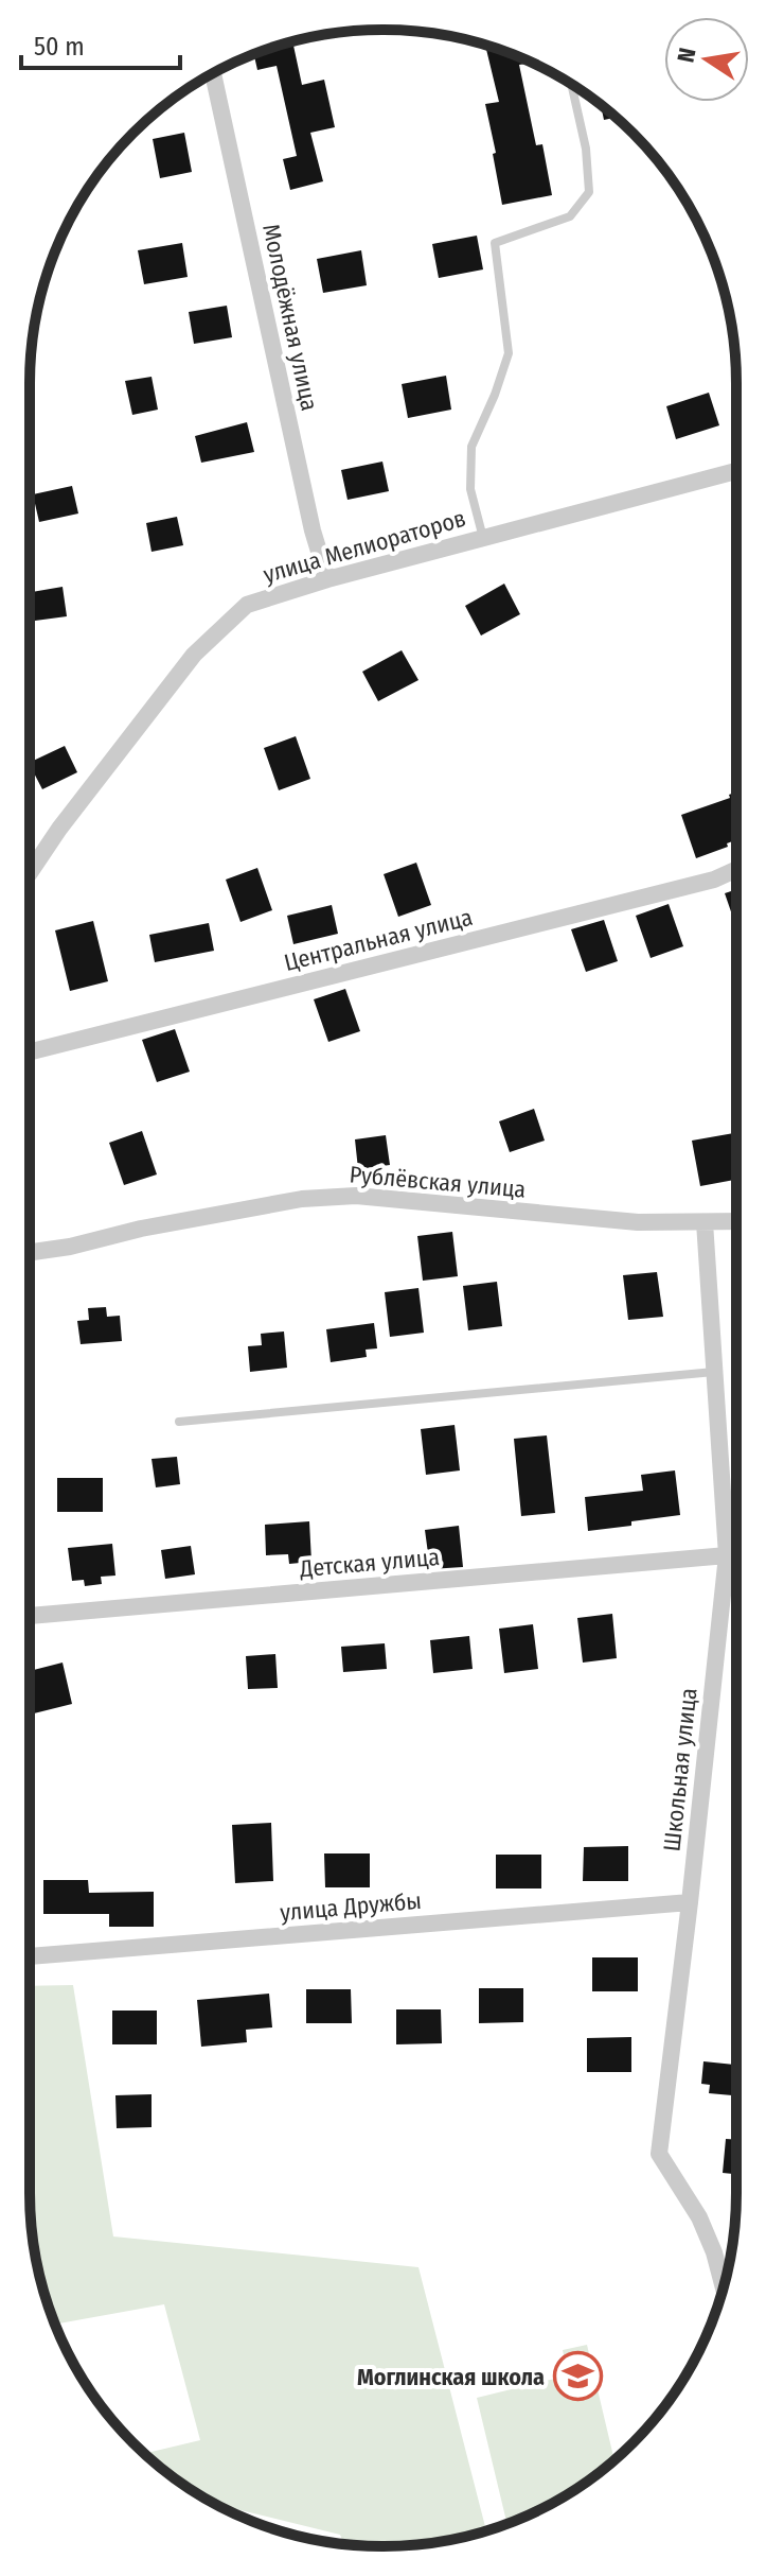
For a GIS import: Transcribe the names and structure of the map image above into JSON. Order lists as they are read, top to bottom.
{
  "streets": {
    "street": [
      "Молодёжная улица",
      "улица Мелиораторов",
      "Центральная улица",
      "Рублёвская улица",
      "Детская улица",
      "Школьная улица",
      "улица Дружбы"
    ]
  },
  "crossings": [
    ["Молодёжная улица", "улица Мелиораторов"],
    ["Рублёвская улица", "Школьная улица"],
    ["Детская улица", "Школьная улица"],
    ["Школьная улица", "улица Дружбы"]
  ],
  "places": {
    "school or university": ["Моглинская школа"]
  },
  "scale_bar": "50 m",
  "north": "left"
}
